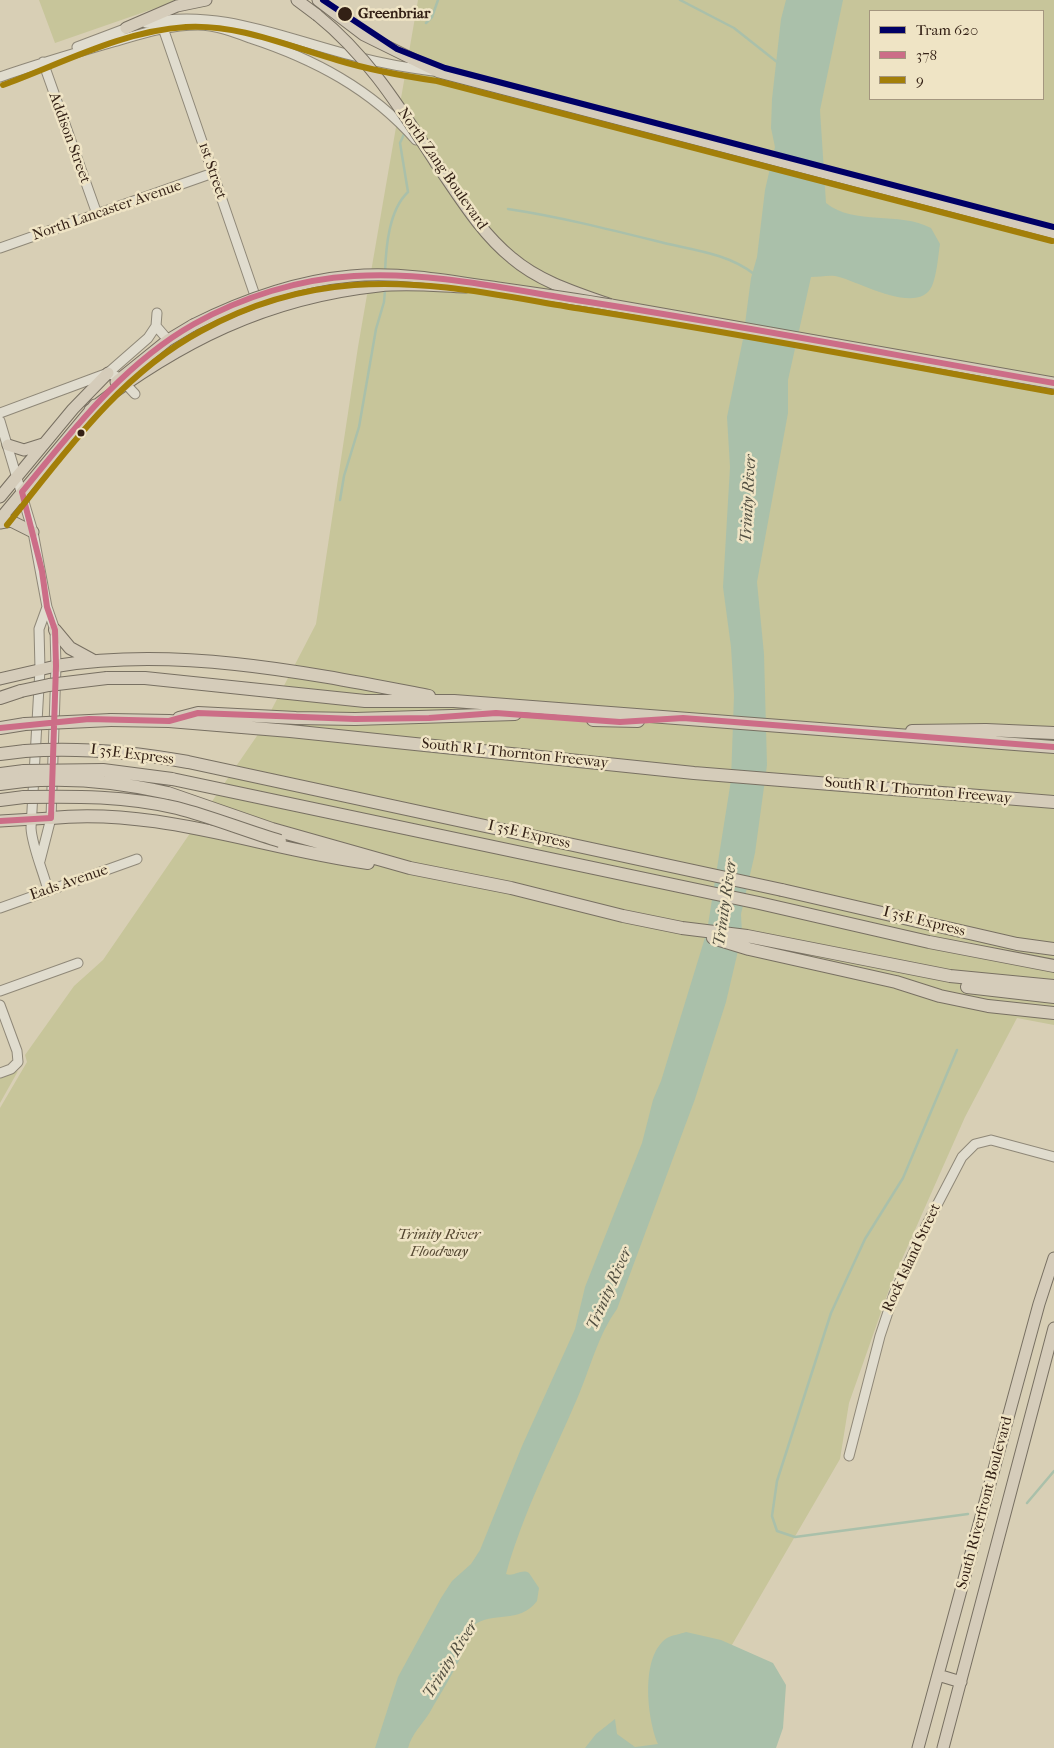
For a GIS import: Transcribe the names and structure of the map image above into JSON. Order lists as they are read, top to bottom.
{
  "streets": {
    "highway": ["South R L Thornton Freeway", "I 35E Express"],
    "main road": ["North Zang Boulevard", "South Riverfront Boulevard"],
    "street": [
      "Addison Street",
      "1st Street",
      "North Lancaster Avenue",
      "Eads Avenue",
      "Rock Island Street"
    ]
  },
  "crossings": [
    ["Addison Street", "North Lancaster Avenue"],
    ["1st Street", "North Lancaster Avenue"]
  ],
  "water": ["Trinity River"],
  "parks": ["Trinity River Floodway"],
  "places": ["Greenbriar"],
  "lines": ["tram line 620", "transit line 9", "transit line 378"],
  "legend": ["Tram 620", "378", "9"]
}
